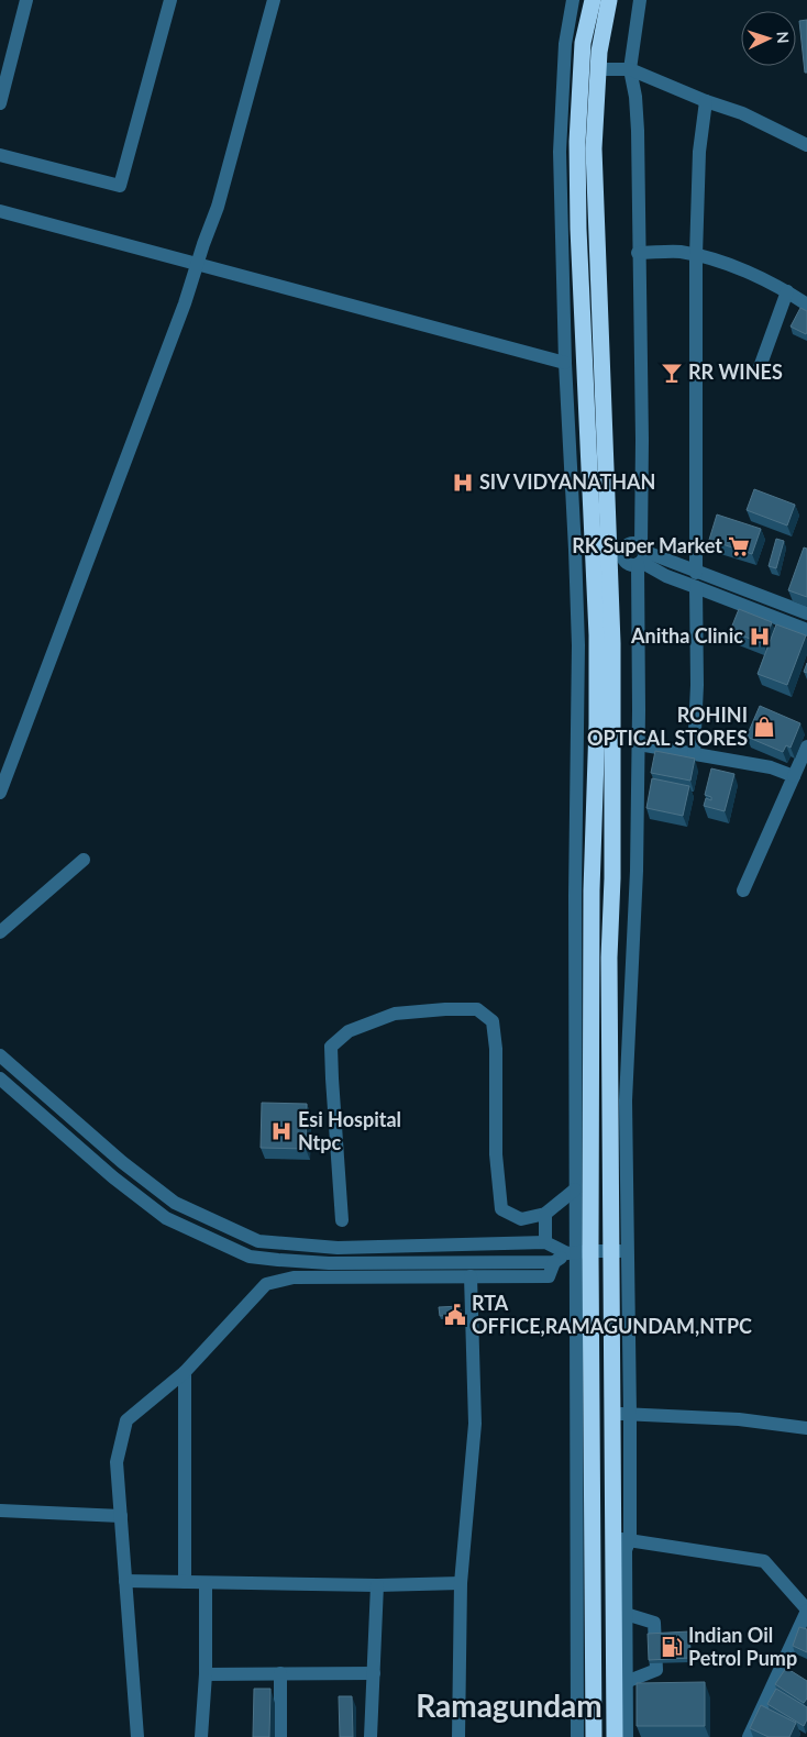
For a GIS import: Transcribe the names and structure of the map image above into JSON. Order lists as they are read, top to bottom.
{
  "districts": ["Ramagundam"],
  "places": {
    "bar": ["RR WINES"],
    "hospital": ["SIV VIDYANATHAN", "Anitha Clinic", "Esi Hospital Ntpc"],
    "supermarket": ["RK Super Market"],
    "shop": ["ROHINI OPTICAL STORES"],
    "public building": ["RTA OFFICE,RAMAGUNDAM,NTPC"],
    "fuel station": ["Indian Oil Petrol Pump"]
  },
  "north": "right"
}
